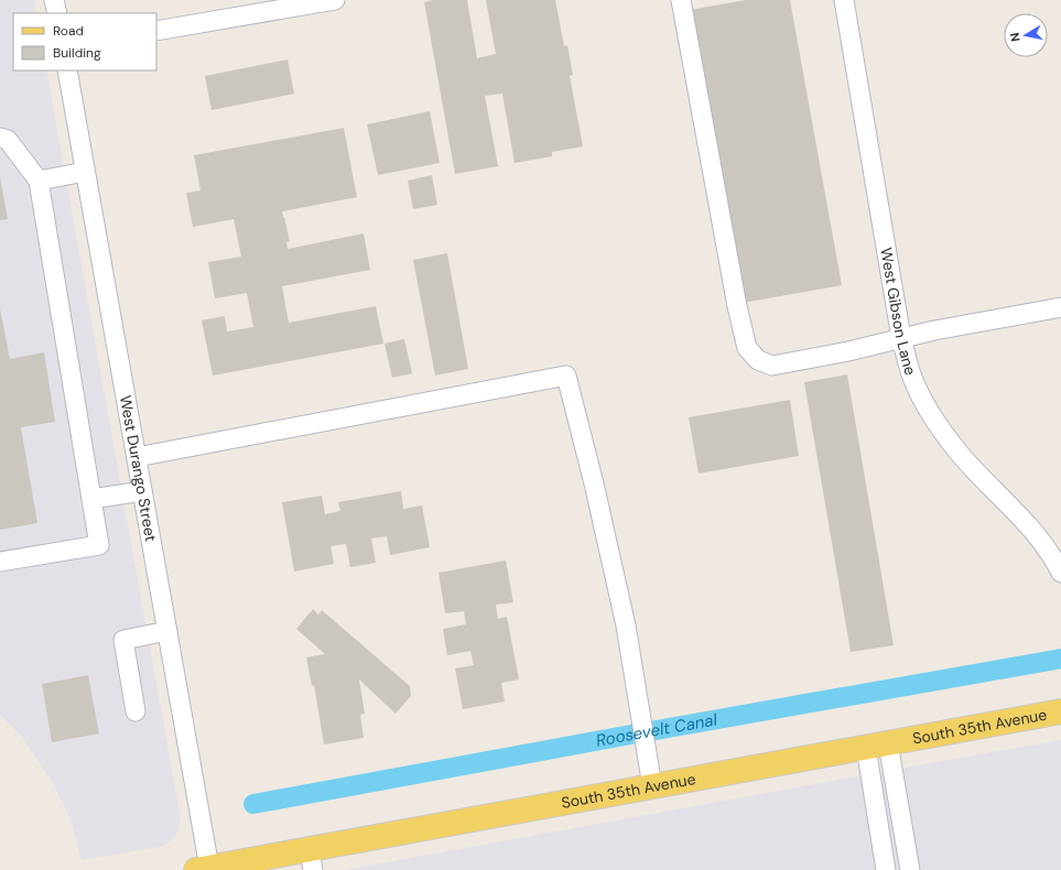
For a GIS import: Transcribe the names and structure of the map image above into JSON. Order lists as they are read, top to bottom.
{
  "streets": {
    "main road": ["South 35th Avenue"],
    "street": ["West Gibson Lane", "West Durango Street"]
  },
  "crossings": [
    ["West Durango Street", "South 35th Avenue"]
  ],
  "water": ["Roosevelt Canal"],
  "legend": ["Road", "Building"],
  "north": "left"
}
